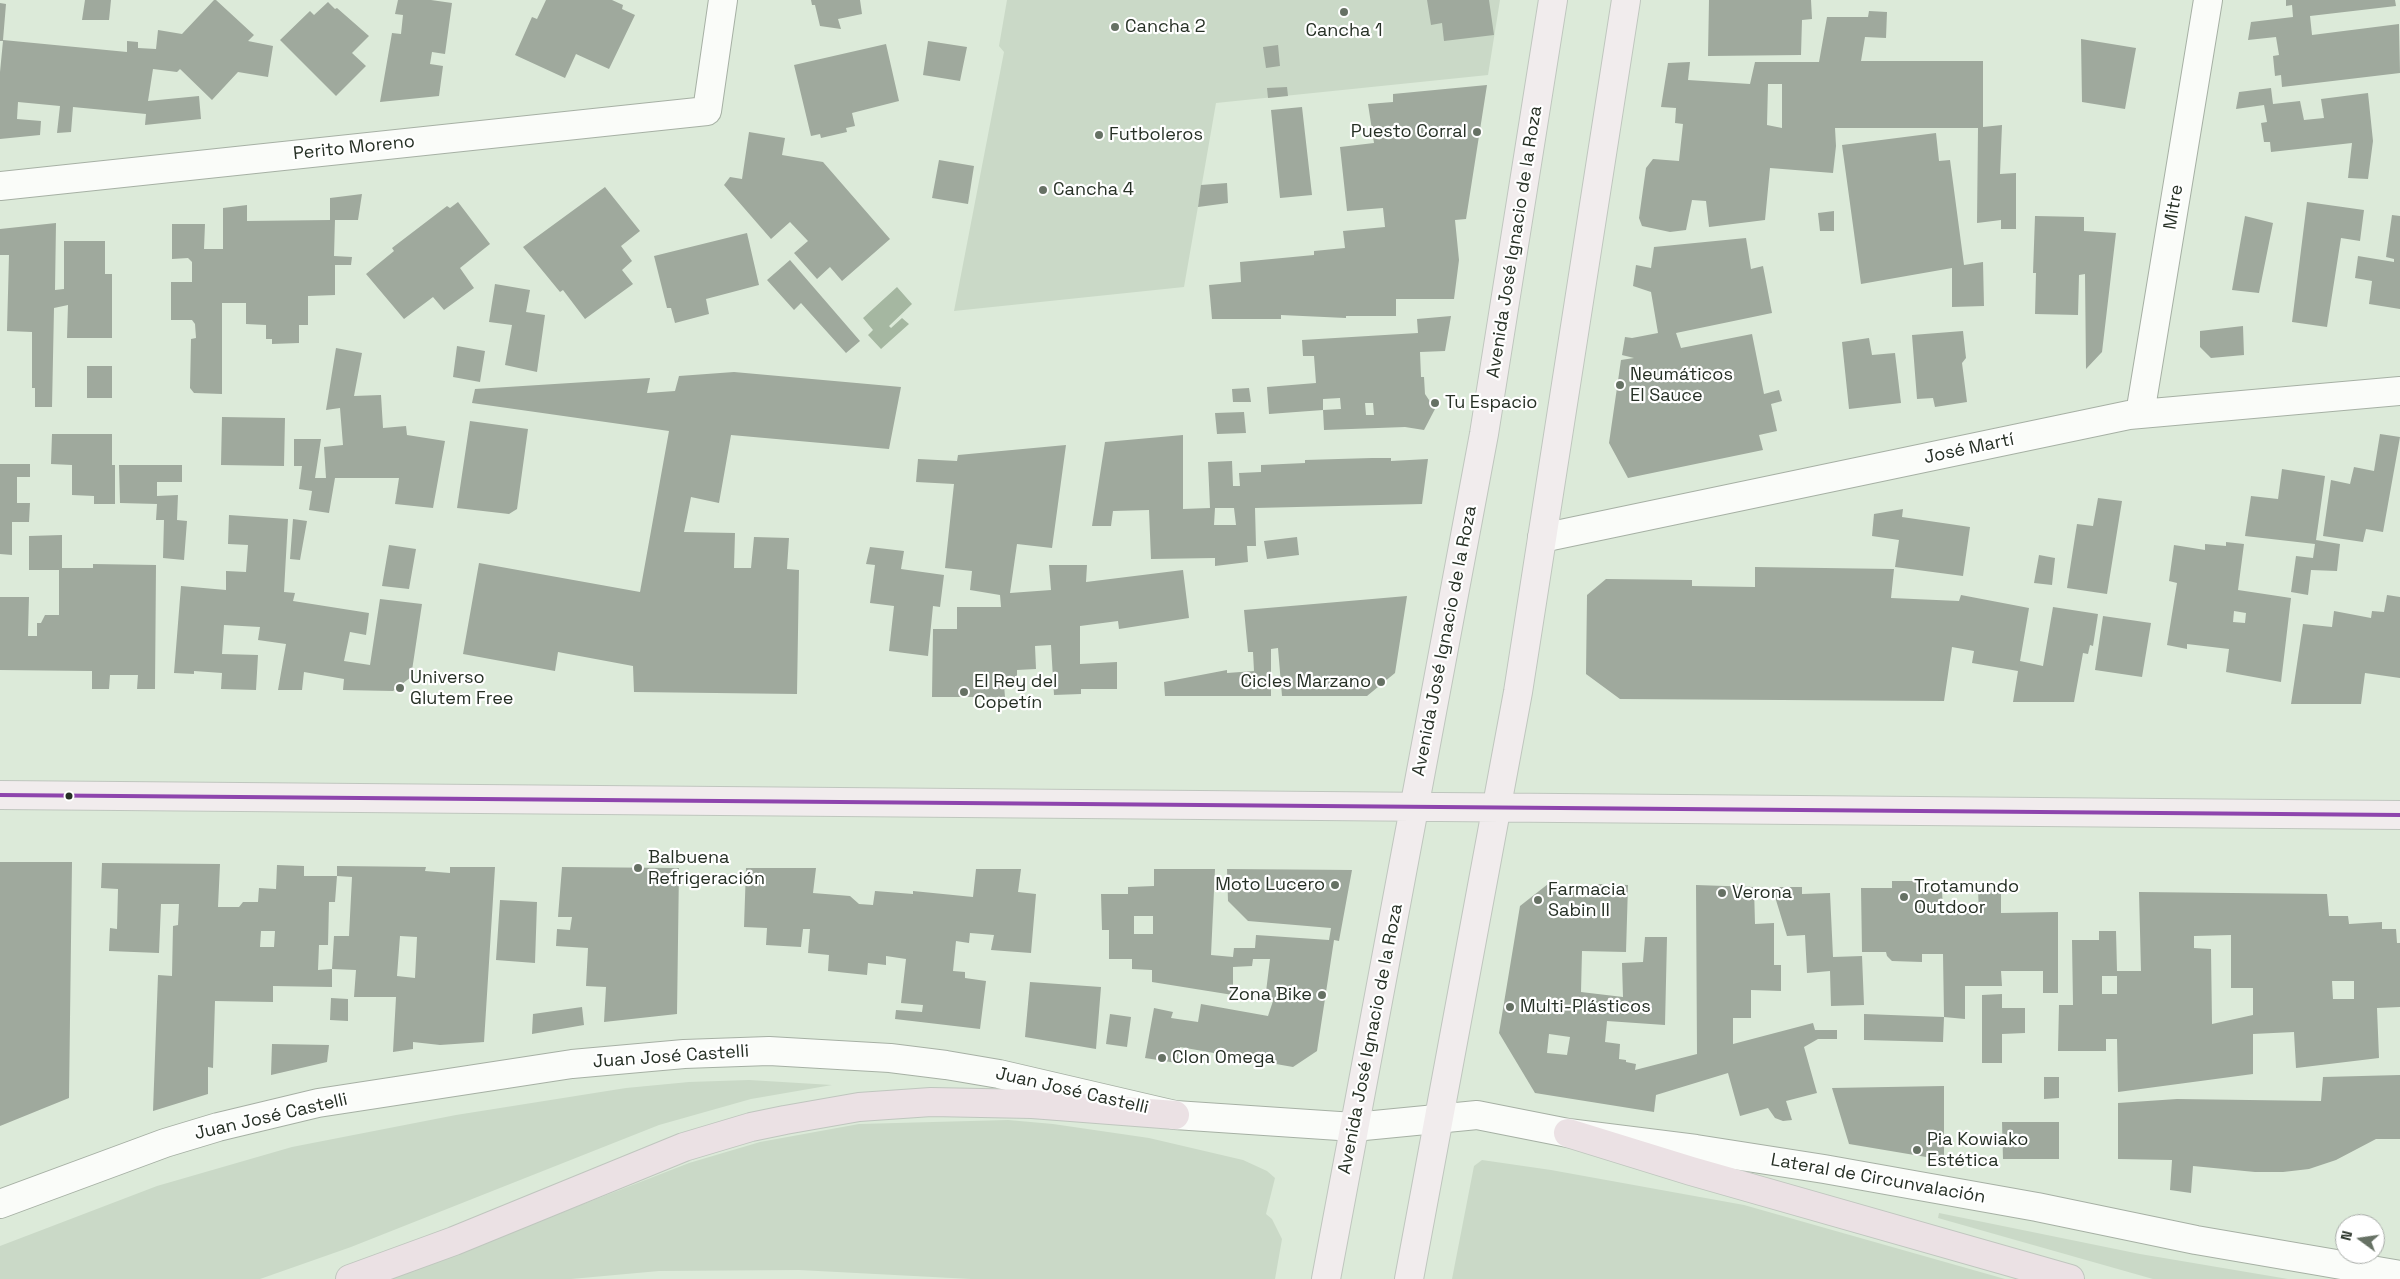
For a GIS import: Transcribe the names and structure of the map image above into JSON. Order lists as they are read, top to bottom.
{
  "streets": {
    "main road": ["Avenida José Ignacio de la Roza"],
    "street": [
      "Perito Moreno",
      "Mitre",
      "José Martí",
      "Juan José Castelli",
      "Lateral de Circunvalación"
    ]
  },
  "crossings": [
    ["Mitre", "José Martí"],
    ["Avenida José Ignacio de la Roza", "Juan José Castelli"],
    ["Avenida José Ignacio de la Roza", "Lateral de Circunvalación"],
    ["Juan José Castelli", "Lateral de Circunvalación"]
  ],
  "places": [
    "Cancha 1",
    "Cancha 2",
    "Puesto Corral",
    "Futboleros",
    "Cancha 4",
    "Neumáticos El Sauce",
    "Tu Espacio",
    "Cicles Marzano",
    "Universo Glutem Free",
    "El Rey del Copetín",
    "Balbuena Refrigeración",
    "Moto Lucero",
    "Verona",
    "Trotamundo Outdoor",
    "Farmacia Sabin II",
    "Zona Bike",
    "Multi-Plásticos",
    "Clon Omega",
    "Pia Kowiako Estética"
  ],
  "north": "left"
}
